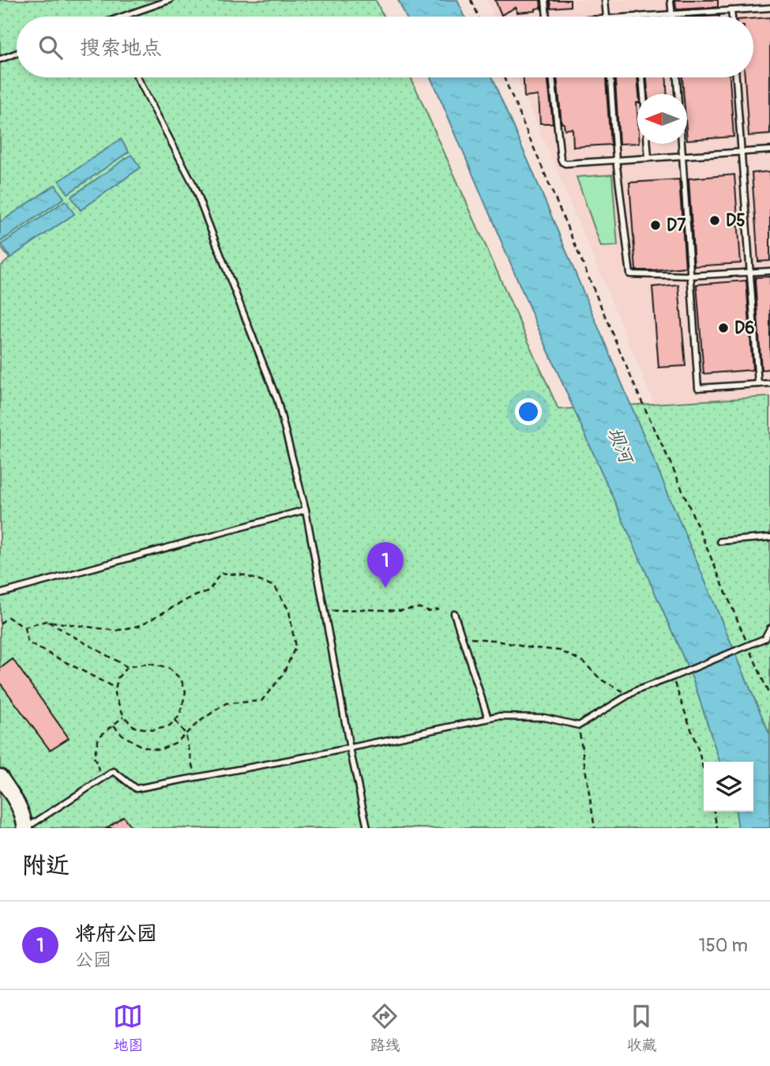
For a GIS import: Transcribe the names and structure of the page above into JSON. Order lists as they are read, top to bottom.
{
  "water": ["坝河"],
  "places": ["D5", "D7", "D6"],
  "north": "left",
  "page": {
    "search": "搜索地点",
    "pins": "1",
    "heading": "附近",
    "list": [
      {
        "mark": "1",
        "name": "将府公园",
        "note": "公园",
        "value": "150 m"
      }
    ],
    "nav": ["地图", "路线", "收藏"]
  }
}
